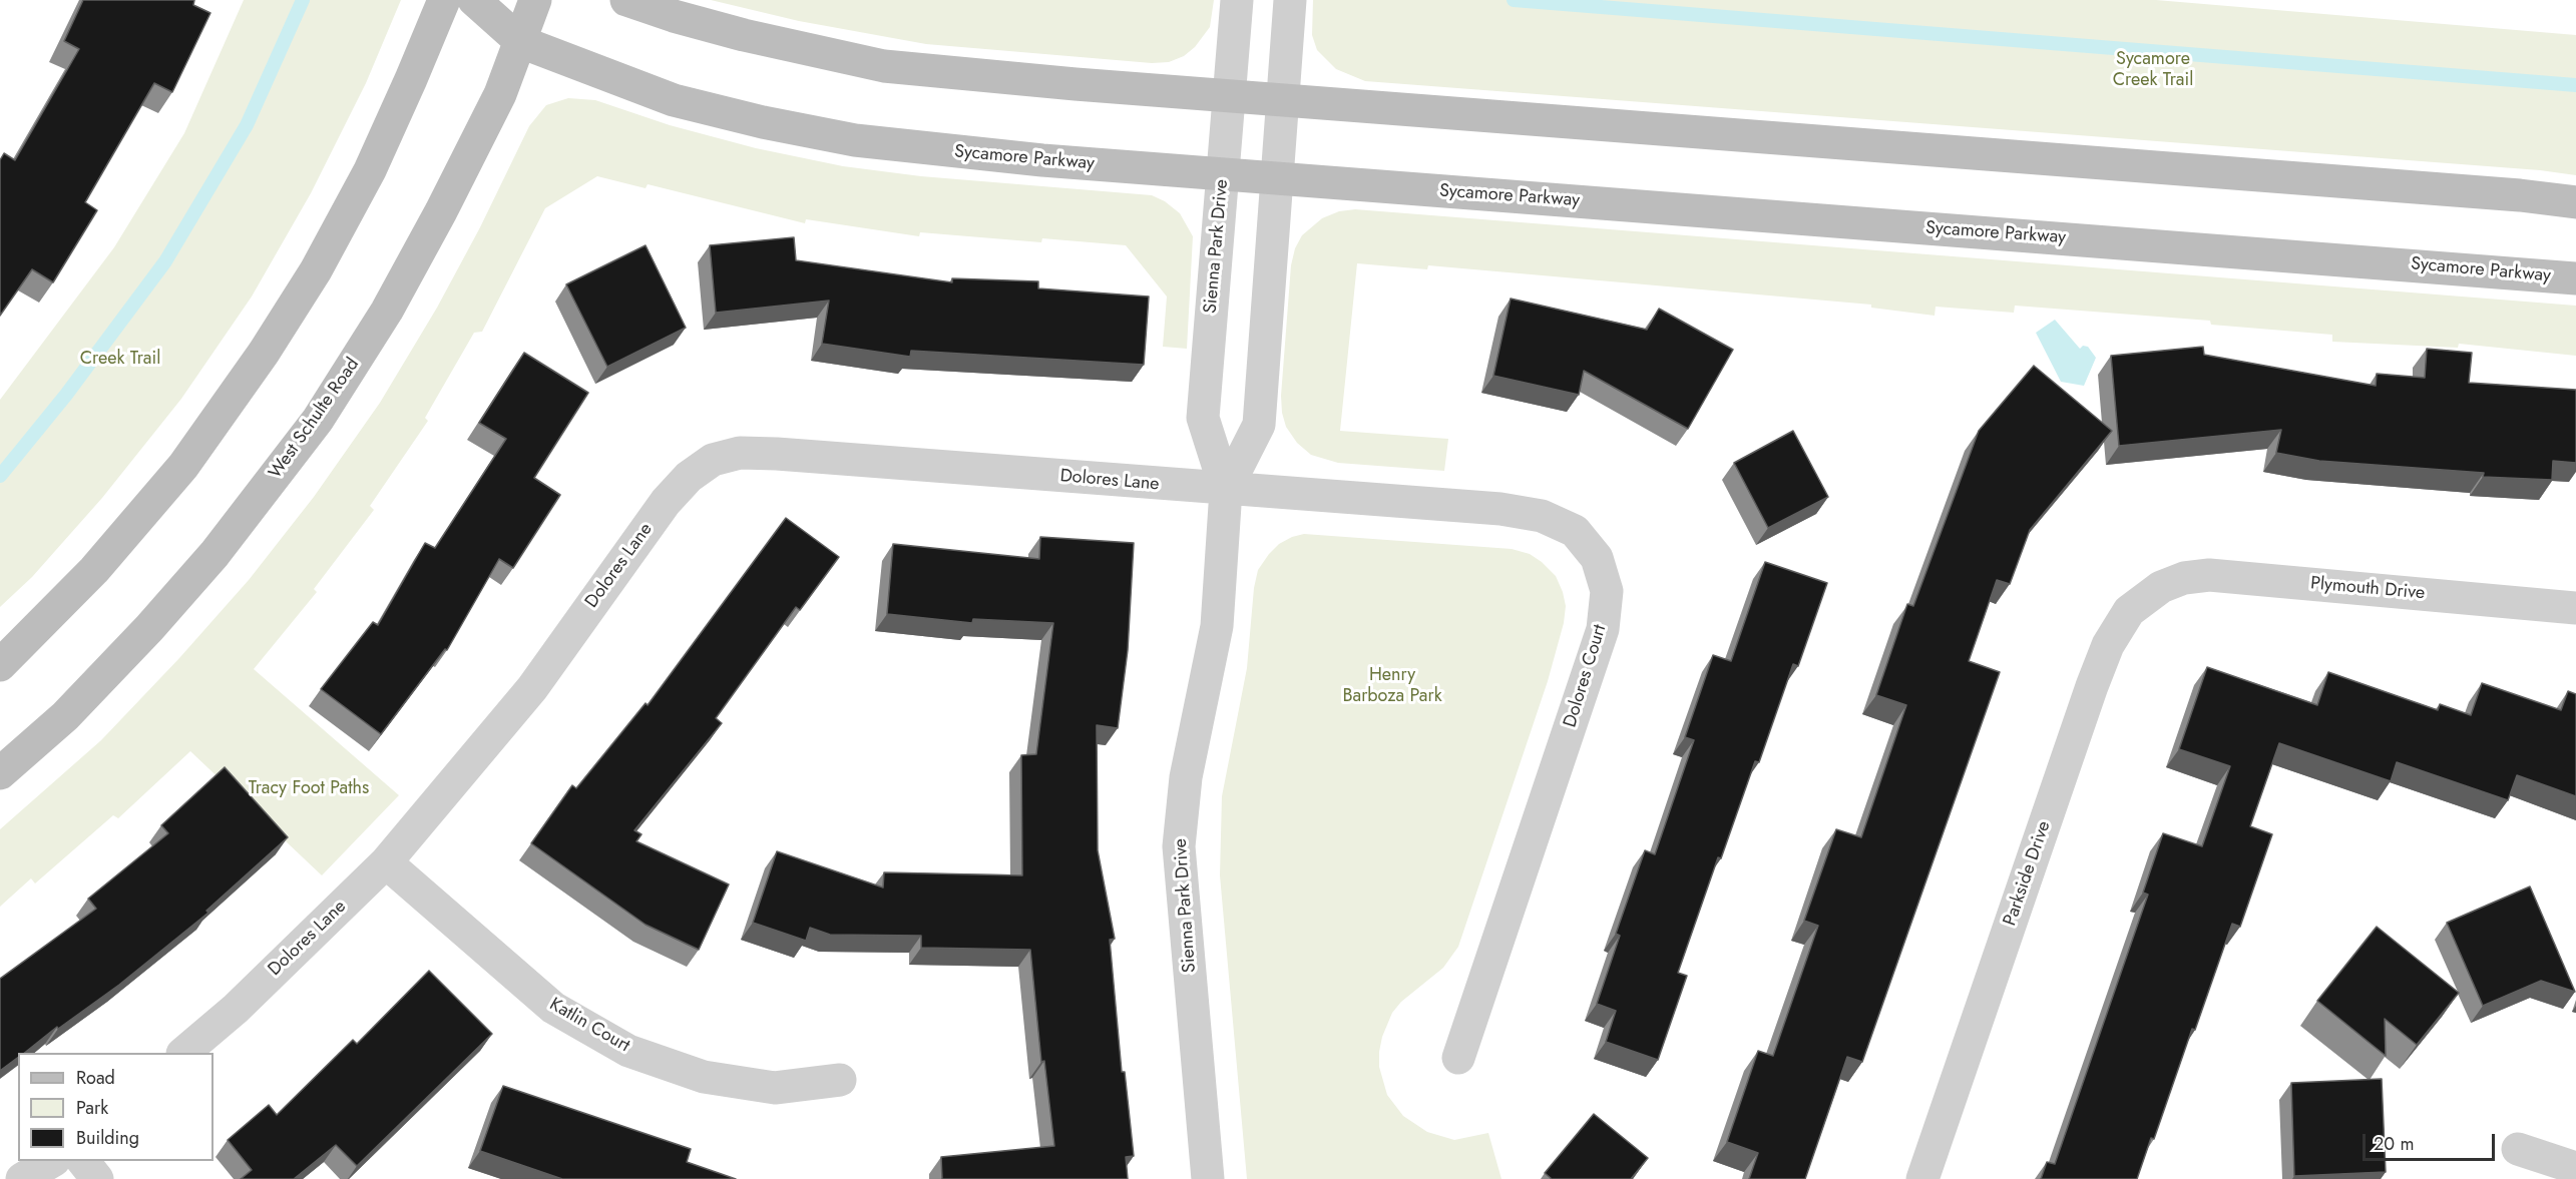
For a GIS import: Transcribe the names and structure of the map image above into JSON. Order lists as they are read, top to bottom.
{
  "streets": {
    "main road": ["Sycamore Parkway", "West Schulte Road"],
    "street": [
      "Sienna Park Drive",
      "Dolores Lane",
      "Plymouth Drive",
      "Dolores Court",
      "Parkside Drive",
      "Katlin Court"
    ]
  },
  "crossings": [
    ["Sycamore Parkway", "Sienna Park Drive"],
    ["Sycamore Parkway", "West Schulte Road"],
    ["Sienna Park Drive", "Dolores Lane"],
    ["Sienna Park Drive", "Dolores Court"],
    ["Dolores Lane", "Dolores Court"],
    ["Dolores Lane", "Katlin Court"],
    ["Plymouth Drive", "Parkside Drive"]
  ],
  "parks": [
    "Sycamore Creek Trail",
    "Creek Trail",
    "Henry Barboza Park",
    "Tracy Foot Paths"
  ],
  "legend": ["Road", "Park", "Building"],
  "scale_bar": "20 m"
}
